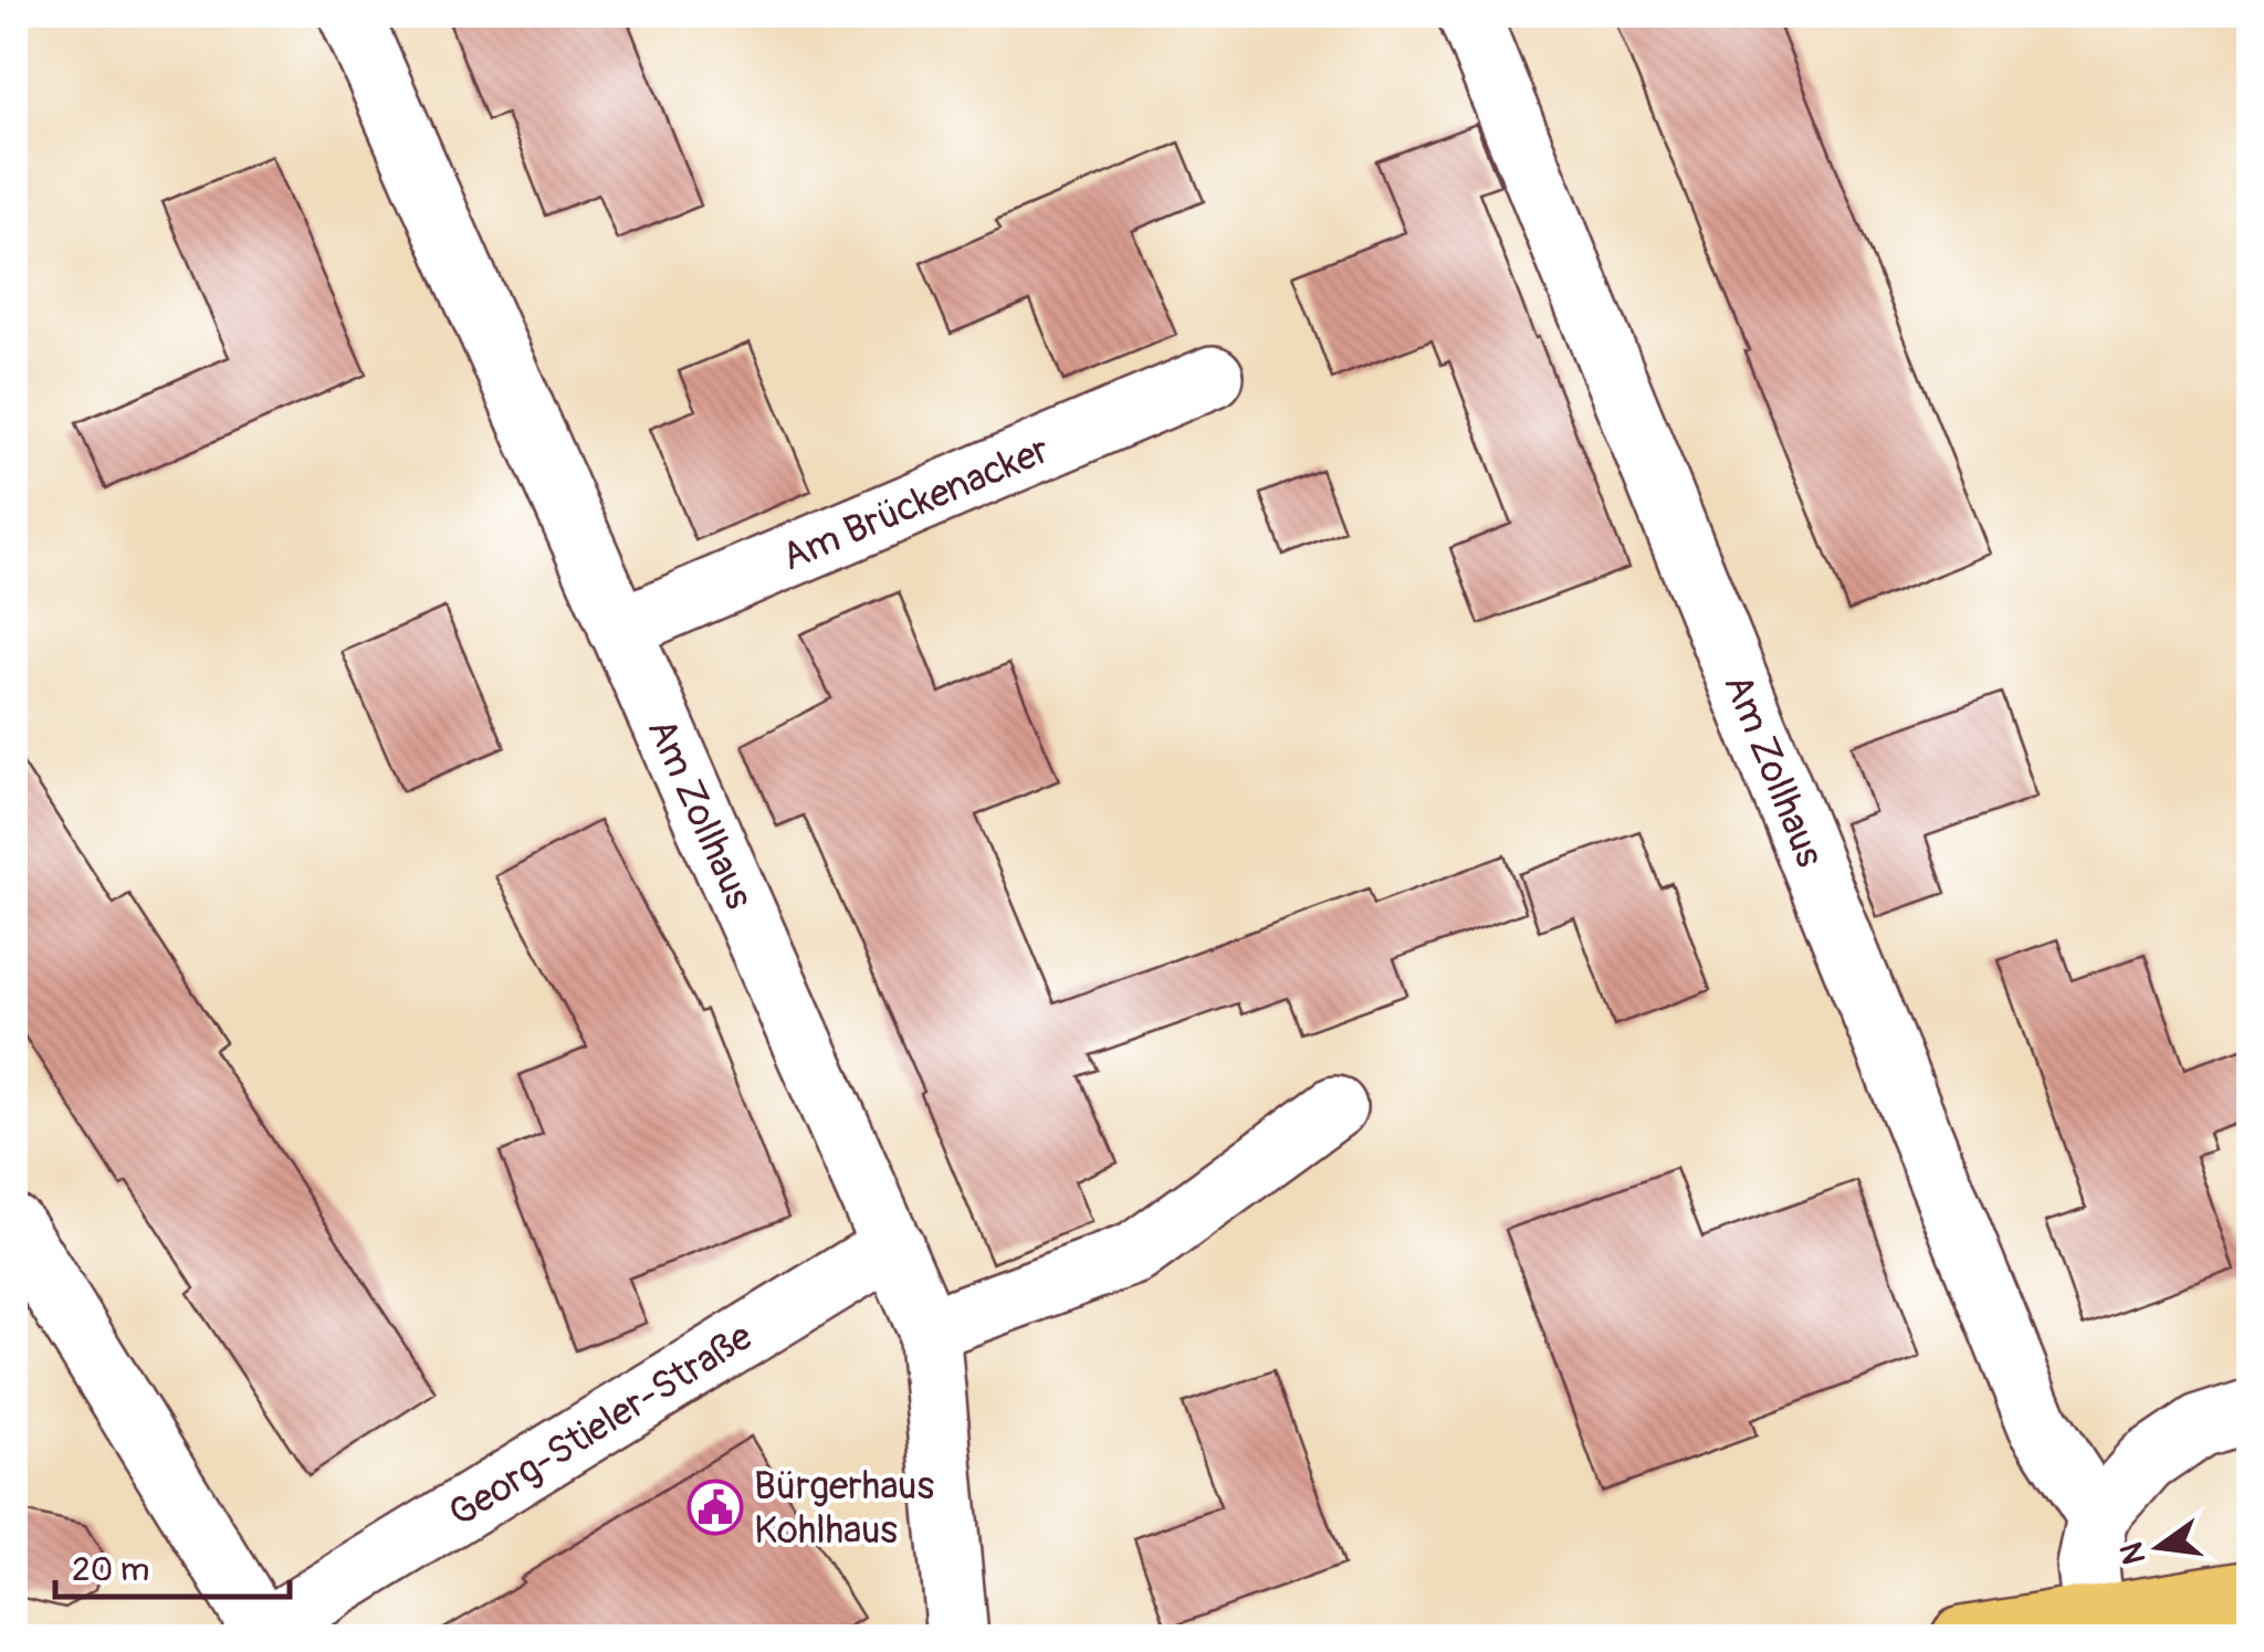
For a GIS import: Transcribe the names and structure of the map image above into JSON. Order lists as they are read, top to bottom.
{
  "streets": {
    "street": ["Am Brückenacker", "Am Zollhaus", "Georg-Stieler-Straße"]
  },
  "crossings": [
    ["Am Brückenacker", "Am Zollhaus"],
    ["Am Zollhaus", "Georg-Stieler-Straße"]
  ],
  "places": {
    "public building": ["Bürgerhaus Kohlhaus"]
  },
  "scale_bar": "20 m",
  "north": "left"
}
